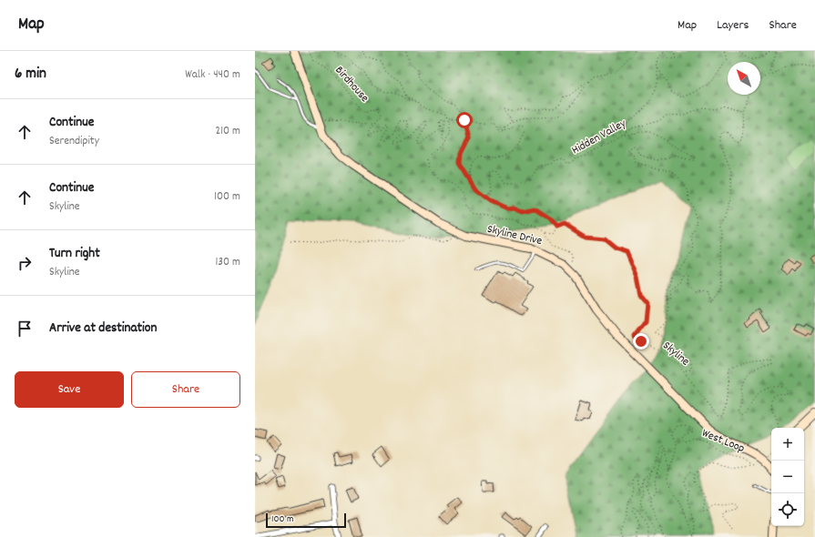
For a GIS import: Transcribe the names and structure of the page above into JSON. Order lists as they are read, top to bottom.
{
  "streets": {
    "street": ["Skyline Drive"],
    "path": [
      "Birdhouse",
      "Hidden Valley",
      "Skyline",
      "West Loop"
    ]
  },
  "scale_bar": "100 m",
  "north": "top left",
  "page": {
    "header": "Map",
    "nav": ["Map", "Layers", "Share"],
    "heading": ["6 min", "Walk · 440 m"],
    "list": [
      ["Continue", "Serendipity", "210 m"],
      ["Continue", "Skyline", "100 m"],
      ["Turn right", "Skyline", "130 m"],
      "Arrive at destination"
    ],
    "buttons": ["Save", "Share"],
    "map_buttons": ["+", "−"],
    "scale": "100 m"
  }
}
